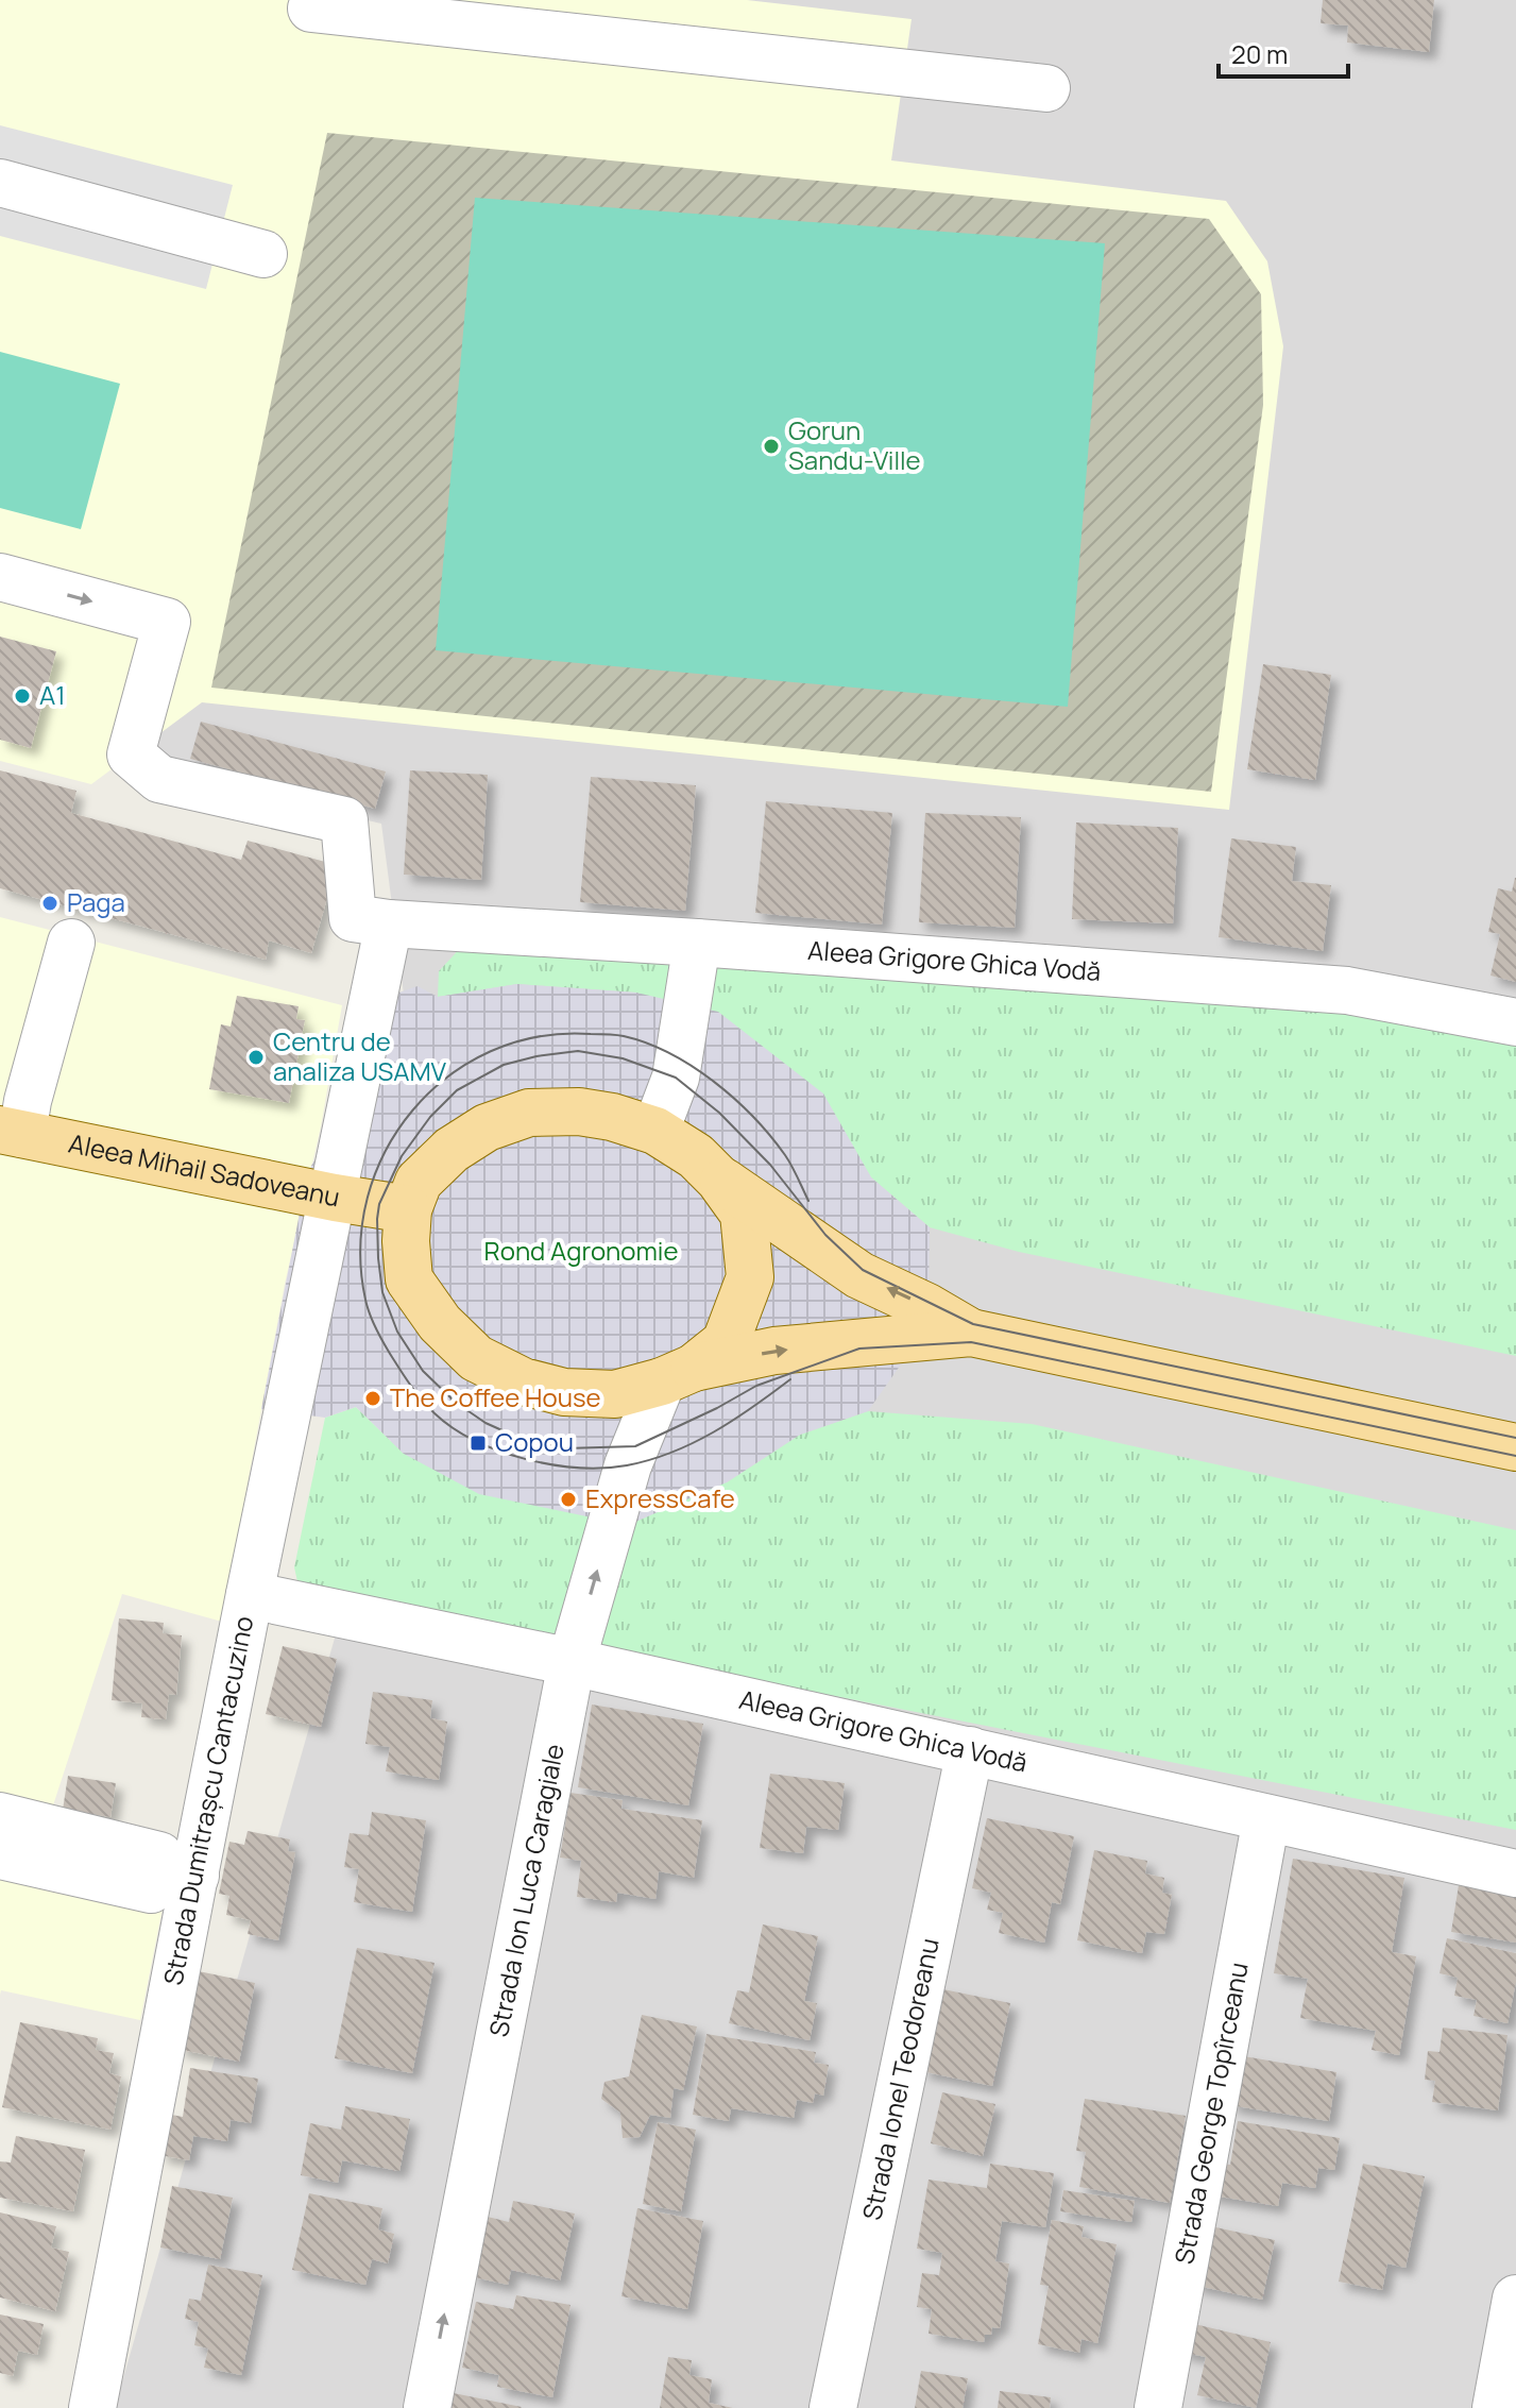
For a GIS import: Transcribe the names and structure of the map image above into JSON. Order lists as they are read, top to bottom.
{
  "streets": {
    "main road": ["Aleea Mihail Sadoveanu"],
    "street": [
      "Aleea Grigore Ghica Vodă",
      "Strada Dumitrașcu Cantacuzino",
      "Strada Ion Luca Caragiale",
      "Strada Ionel Teodoreanu",
      "Strada George Topîrceanu"
    ]
  },
  "crossings": [
    ["Aleea Grigore Ghica Vodă", "Strada Dumitrașcu Cantacuzino"],
    ["Aleea Grigore Ghica Vodă", "Strada Ion Luca Caragiale"],
    ["Aleea Grigore Ghica Vodă", "Strada Ionel Teodoreanu"],
    ["Aleea Grigore Ghica Vodă", "Strada George Topîrceanu"],
    ["Aleea Mihail Sadoveanu", "Strada Dumitrașcu Cantacuzino"]
  ],
  "one_way": ["Strada Ion Luca Caragiale"],
  "parks": ["Rond Agronomie"],
  "places": {
    "other": [
      "Gorun Sandu-Ville",
      "A1",
      "Paga",
      "Centru de analiza USAMV",
      "The Coffee House",
      "ExpressCafe"
    ],
    "transit": ["Copou"]
  },
  "scale_bar": "20 m"
}
